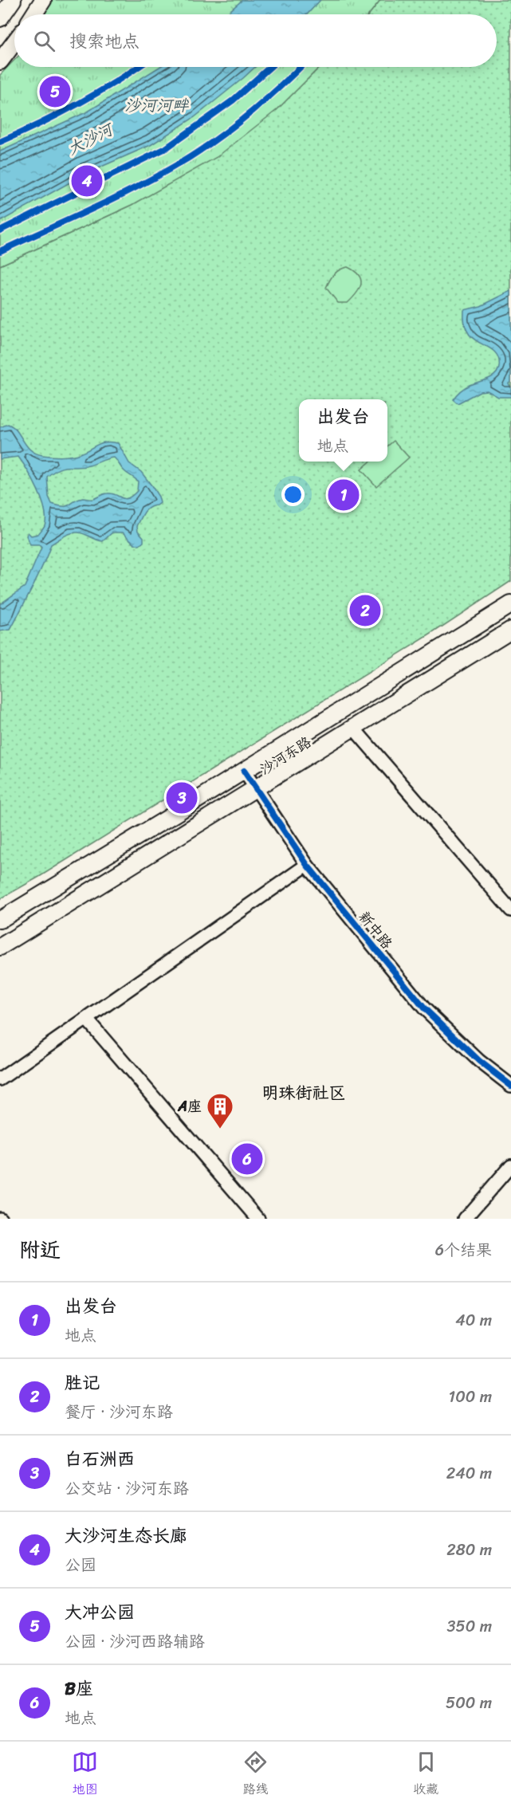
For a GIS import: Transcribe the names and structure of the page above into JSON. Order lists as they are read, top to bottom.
{
  "streets": {
    "main road": ["沙河东路"],
    "street": ["新中路"]
  },
  "crossings": [
    ["沙河东路", "新中路"]
  ],
  "districts": ["明珠街社区"],
  "water": ["沙河河畔", "大沙河"],
  "places": {
    "building": ["A座"]
  },
  "page": {
    "search": "搜索地点",
    "pins": [
      "5",
      "4",
      "1",
      "2",
      "3",
      "6"
    ],
    "popup": ["出发台", "地点"],
    "heading": ["附近", "6个结果"],
    "list": [
      {
        "mark": "1",
        "name": "出发台",
        "note": "地点",
        "value": "40 m"
      },
      {
        "mark": "2",
        "name": "胜记",
        "note": "餐厅 · 沙河东路",
        "value": "100 m"
      },
      {
        "mark": "3",
        "name": "白石洲西",
        "note": "公交站 · 沙河东路",
        "value": "240 m"
      },
      {
        "mark": "4",
        "name": "大沙河生态长廊",
        "note": "公园",
        "value": "280 m"
      },
      {
        "mark": "5",
        "name": "大冲公园",
        "note": "公园 · 沙河西路辅路",
        "value": "350 m"
      },
      {
        "mark": "6",
        "name": "B座",
        "note": "地点",
        "value": "500 m"
      }
    ],
    "nav": ["地图", "路线", "收藏"]
  }
}
